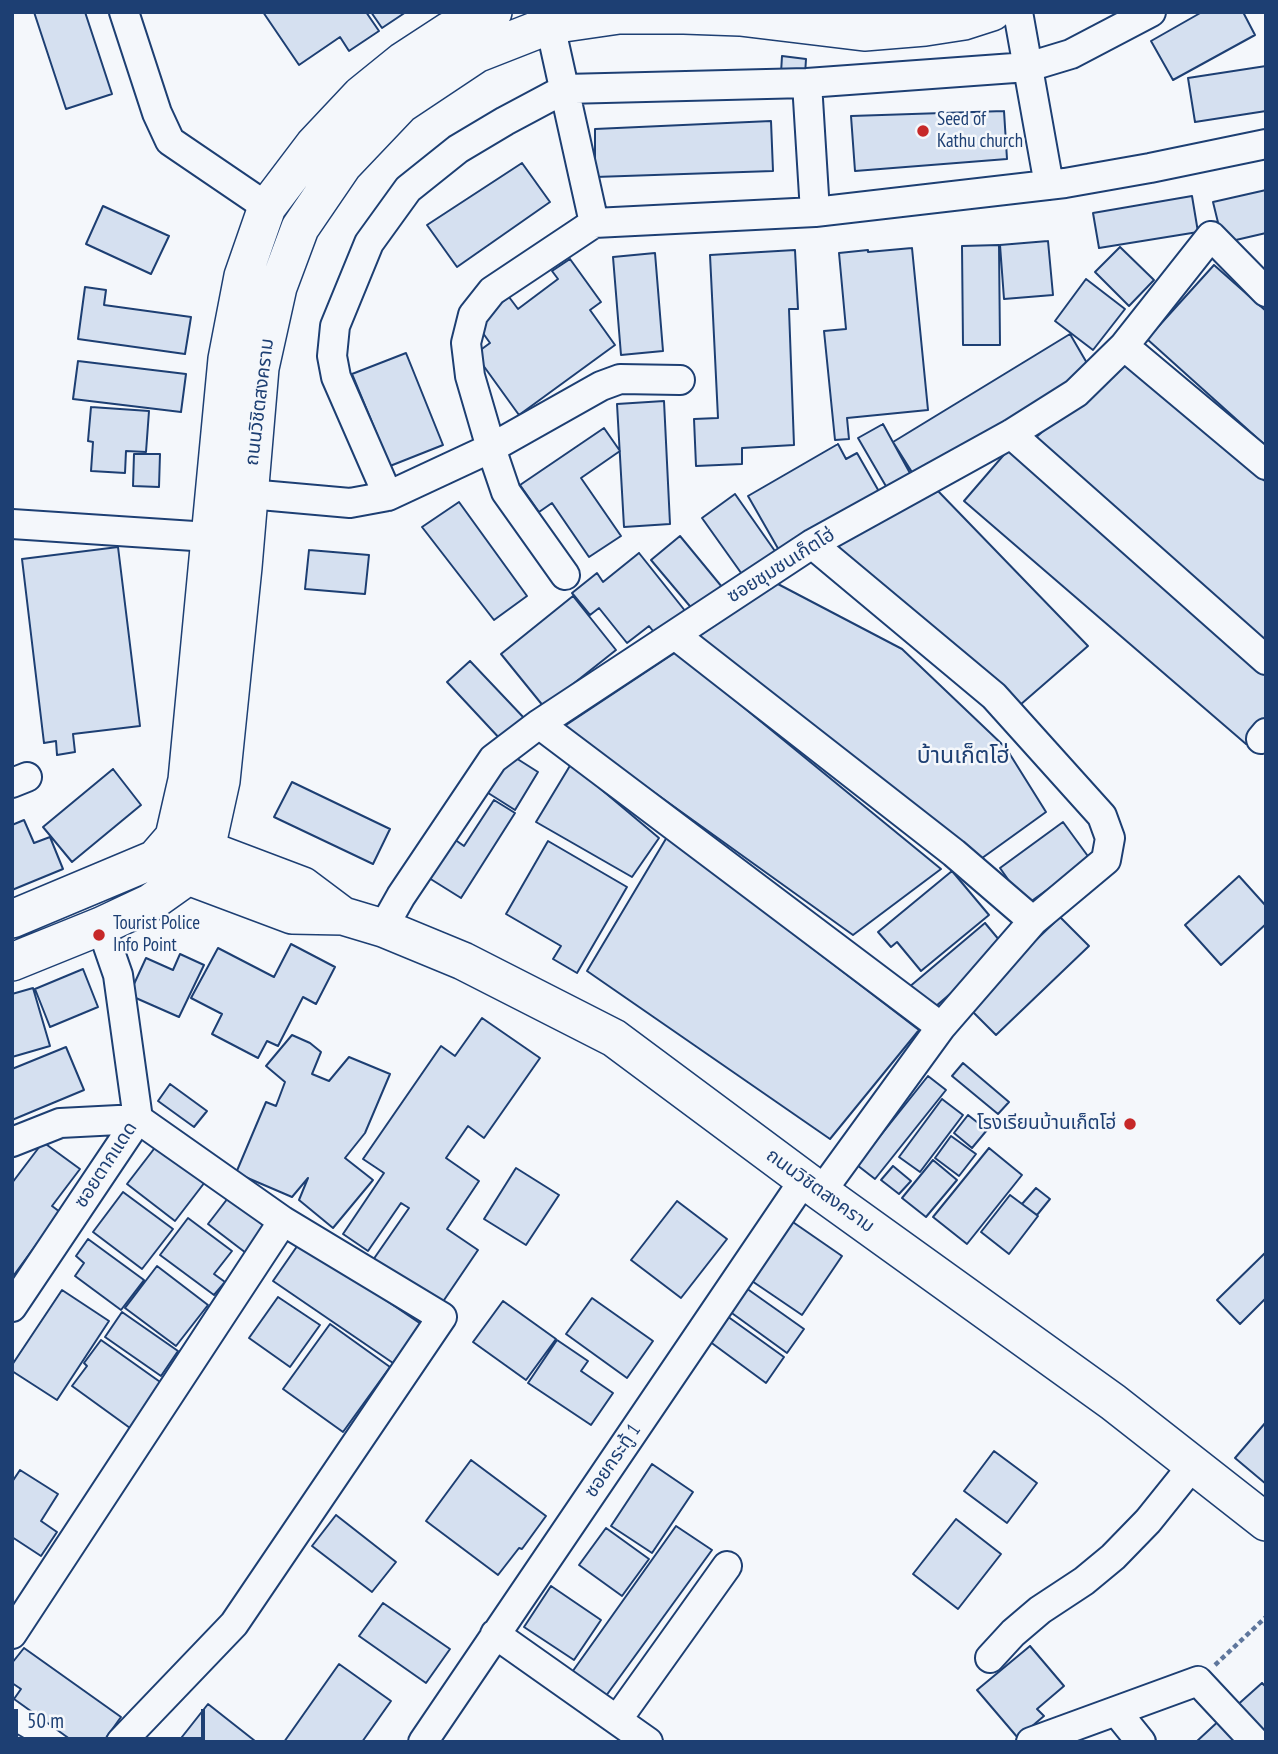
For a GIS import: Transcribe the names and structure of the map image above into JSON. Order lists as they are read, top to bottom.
{
  "streets": {
    "main road": ["ถนนวิชิตสงคราม"],
    "street": ["ซอยชุมชนเก็ตโฮ่", "ซอยตากแดด", "ซอยกระทู้ 1"]
  },
  "crossings": [
    ["ถนนวิชิตสงคราม", "ซอยชุมชนเก็ตโฮ่"],
    ["ถนนวิชิตสงคราม", "ซอยกระทู้ 1"],
    ["ซอยชุมชนเก็ตโฮ่", "ซอยกระทู้ 1"]
  ],
  "districts": ["บ้านเก็ตโฮ่"],
  "places": ["Seed of Kathu church", "Tourist Police Info Point", "โรงเรียนบ้านเก็ตโฮ่"],
  "scale_bar": "50 m"
}
